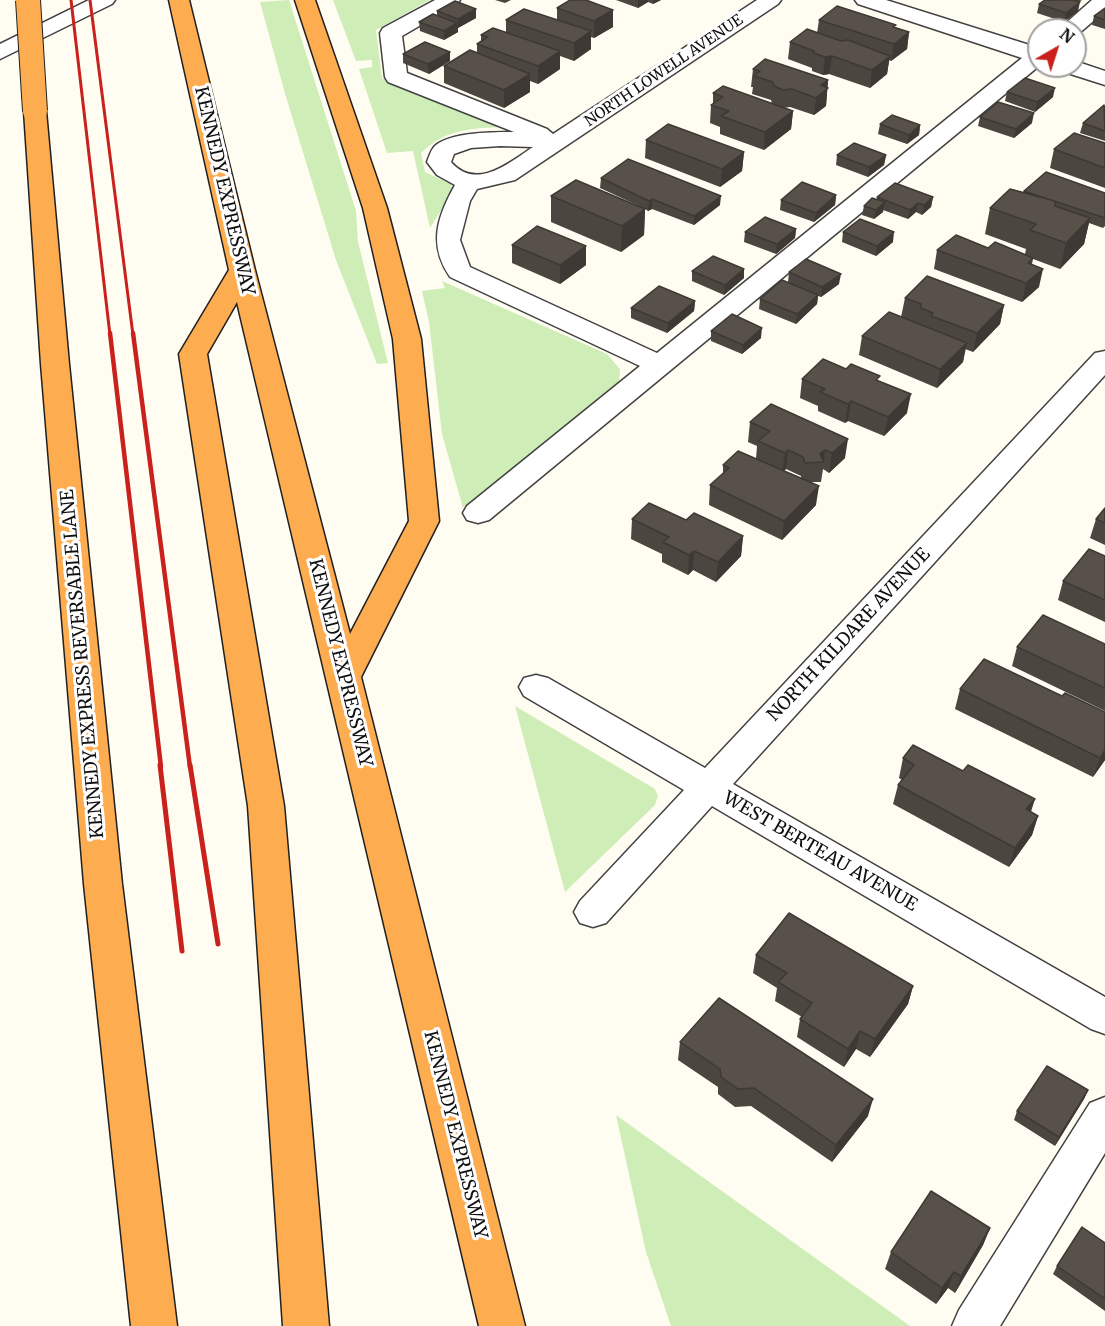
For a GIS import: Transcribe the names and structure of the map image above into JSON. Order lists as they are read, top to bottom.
{
  "streets": {
    "highway": ["KENNEDY EXPRESSWAY", "KENNEDY EXPRESS REVERSABLE LANE"],
    "street": ["NORTH LOWELL AVENUE", "NORTH KILDARE AVENUE", "WEST BERTEAU AVENUE"]
  },
  "crossings": [
    ["NORTH KILDARE AVENUE", "WEST BERTEAU AVENUE"]
  ],
  "north": "top right"
}
